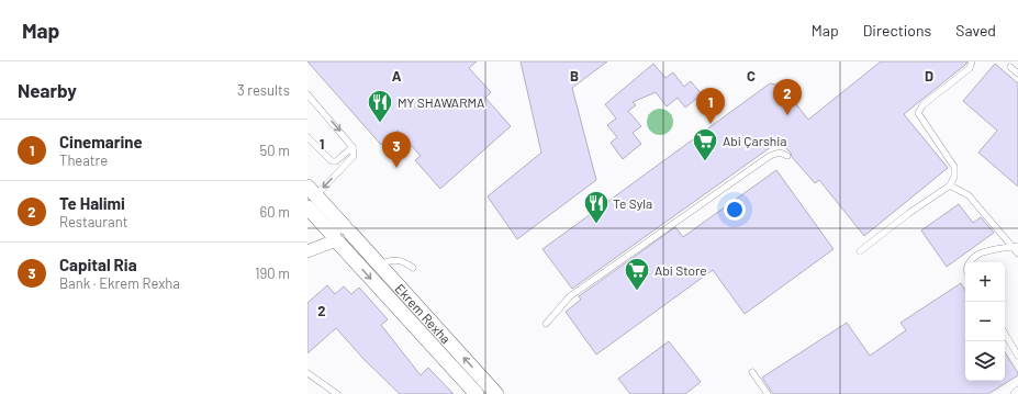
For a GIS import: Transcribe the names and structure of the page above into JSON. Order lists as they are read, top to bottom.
{
  "streets": {
    "street": ["Ekrem Rexha"]
  },
  "places": {
    "restaurant": ["MY SHAWARMA", "Te Syla"],
    "supermarket": ["Abi Çarshia", "Abi Store"]
  },
  "page": {
    "header": "Map",
    "nav": ["Map", "Directions", "Saved"],
    "heading": ["Nearby", "3 results"],
    "pins": ["2", "1", "3"],
    "list": [
      {
        "mark": "1",
        "name": "Cinemarine",
        "note": "Theatre",
        "value": "50 m"
      },
      {
        "mark": "2",
        "name": "Te Halimi",
        "note": "Restaurant",
        "value": "60 m"
      },
      {
        "mark": "3",
        "name": "Capital Ria",
        "note": "Bank · Ekrem Rexha",
        "value": "190 m"
      }
    ],
    "map_buttons": ["+", "−"]
  },
  "grid": {
    "columns": [
      "A",
      "B",
      "C",
      "D"
    ],
    "rows": ["1", "2"]
  }
}
